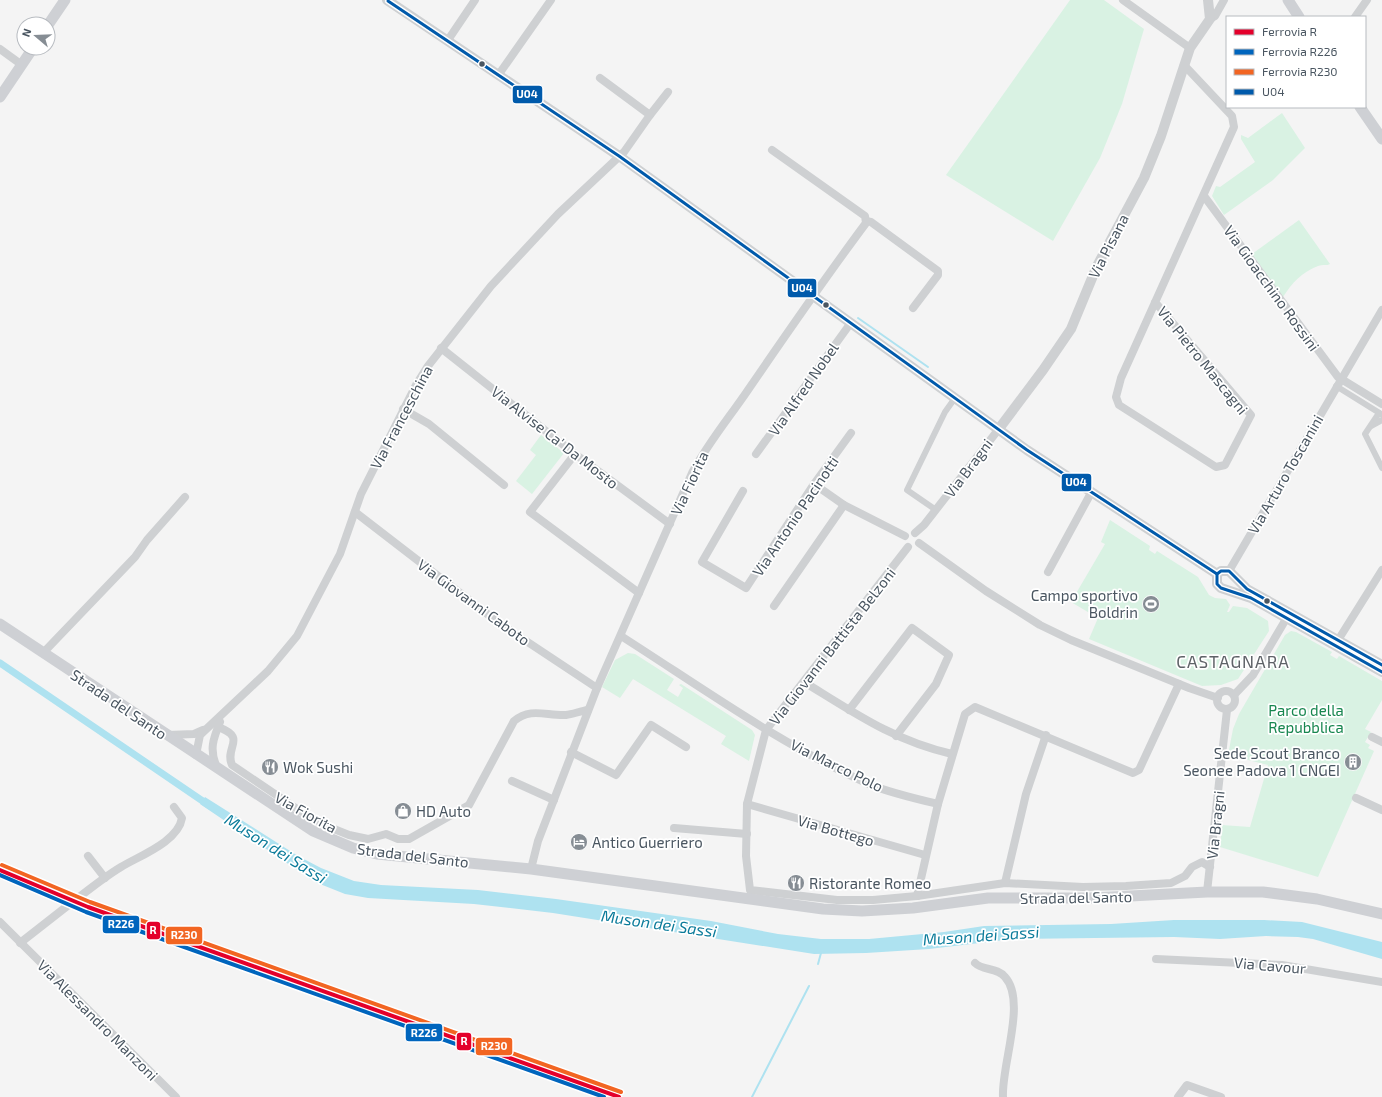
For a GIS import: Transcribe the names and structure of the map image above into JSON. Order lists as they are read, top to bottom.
{
  "streets": {
    "main road": ["Strada del Santo"],
    "street": [
      "Via Pisana",
      "Via Gioacchino Rossini",
      "Via Pietro Mascagni",
      "Via Alfred Nobel",
      "Via Franceschina",
      "Via Alvise Ca' Da Mosto",
      "Via Bragni",
      "Via Arturo Toscanini",
      "Via Fiorita",
      "Via Antonio Pacinotti",
      "Via Giovanni Caboto",
      "Via Giovanni Battista Belzoni",
      "Via Marco Polo",
      "Via Bottego",
      "Via Cavour",
      "Via Alessandro Manzoni"
    ]
  },
  "crossings": [
    ["Via Pisana", "Via Pietro Mascagni"],
    ["Via Pisana", "Via Bragni"],
    ["Via Gioacchino Rossini", "Via Pietro Mascagni"],
    ["Via Gioacchino Rossini", "Via Arturo Toscanini"],
    ["Via Alfred Nobel", "Via Bragni"],
    ["Via Franceschina", "Via Alvise Ca' Da Mosto"],
    ["Via Franceschina", "Via Bragni"],
    ["Via Franceschina", "Via Fiorita"],
    ["Via Franceschina", "Via Giovanni Caboto"],
    ["Via Franceschina", "Strada del Santo"],
    ["Via Alvise Ca' Da Mosto", "Via Fiorita"],
    ["Via Bragni", "Via Fiorita"],
    ["Via Bragni", "Via Giovanni Battista Belzoni"],
    ["Via Bragni", "Strada del Santo"],
    ["Via Fiorita", "Via Giovanni Caboto"],
    ["Via Fiorita", "Strada del Santo"],
    ["Via Fiorita", "Via Marco Polo"],
    ["Via Giovanni Battista Belzoni", "Strada del Santo"],
    ["Via Giovanni Battista Belzoni", "Via Marco Polo"],
    ["Via Giovanni Battista Belzoni", "Via Bottego"]
  ],
  "districts": ["CASTAGNARA"],
  "water": ["Muson dei Sassi"],
  "parks": ["Parco della Repubblica"],
  "places": {
    "sports": ["Campo sportivo Boldrin"],
    "building": ["Sede Scout Branco Seonee Padova 1 CNGEI"],
    "restaurant": ["Wok Sushi", "Ristorante Romeo"],
    "shop": ["HD Auto"],
    "hotel": ["Antico Guerriero"]
  },
  "lines": [
    "transit line U04",
    "rail line R230",
    "rail line R",
    "rail line R226"
  ],
  "legend": [
    "Ferrovia R",
    "Ferrovia R226",
    "Ferrovia R230",
    "U04"
  ],
  "north": "left"
}
